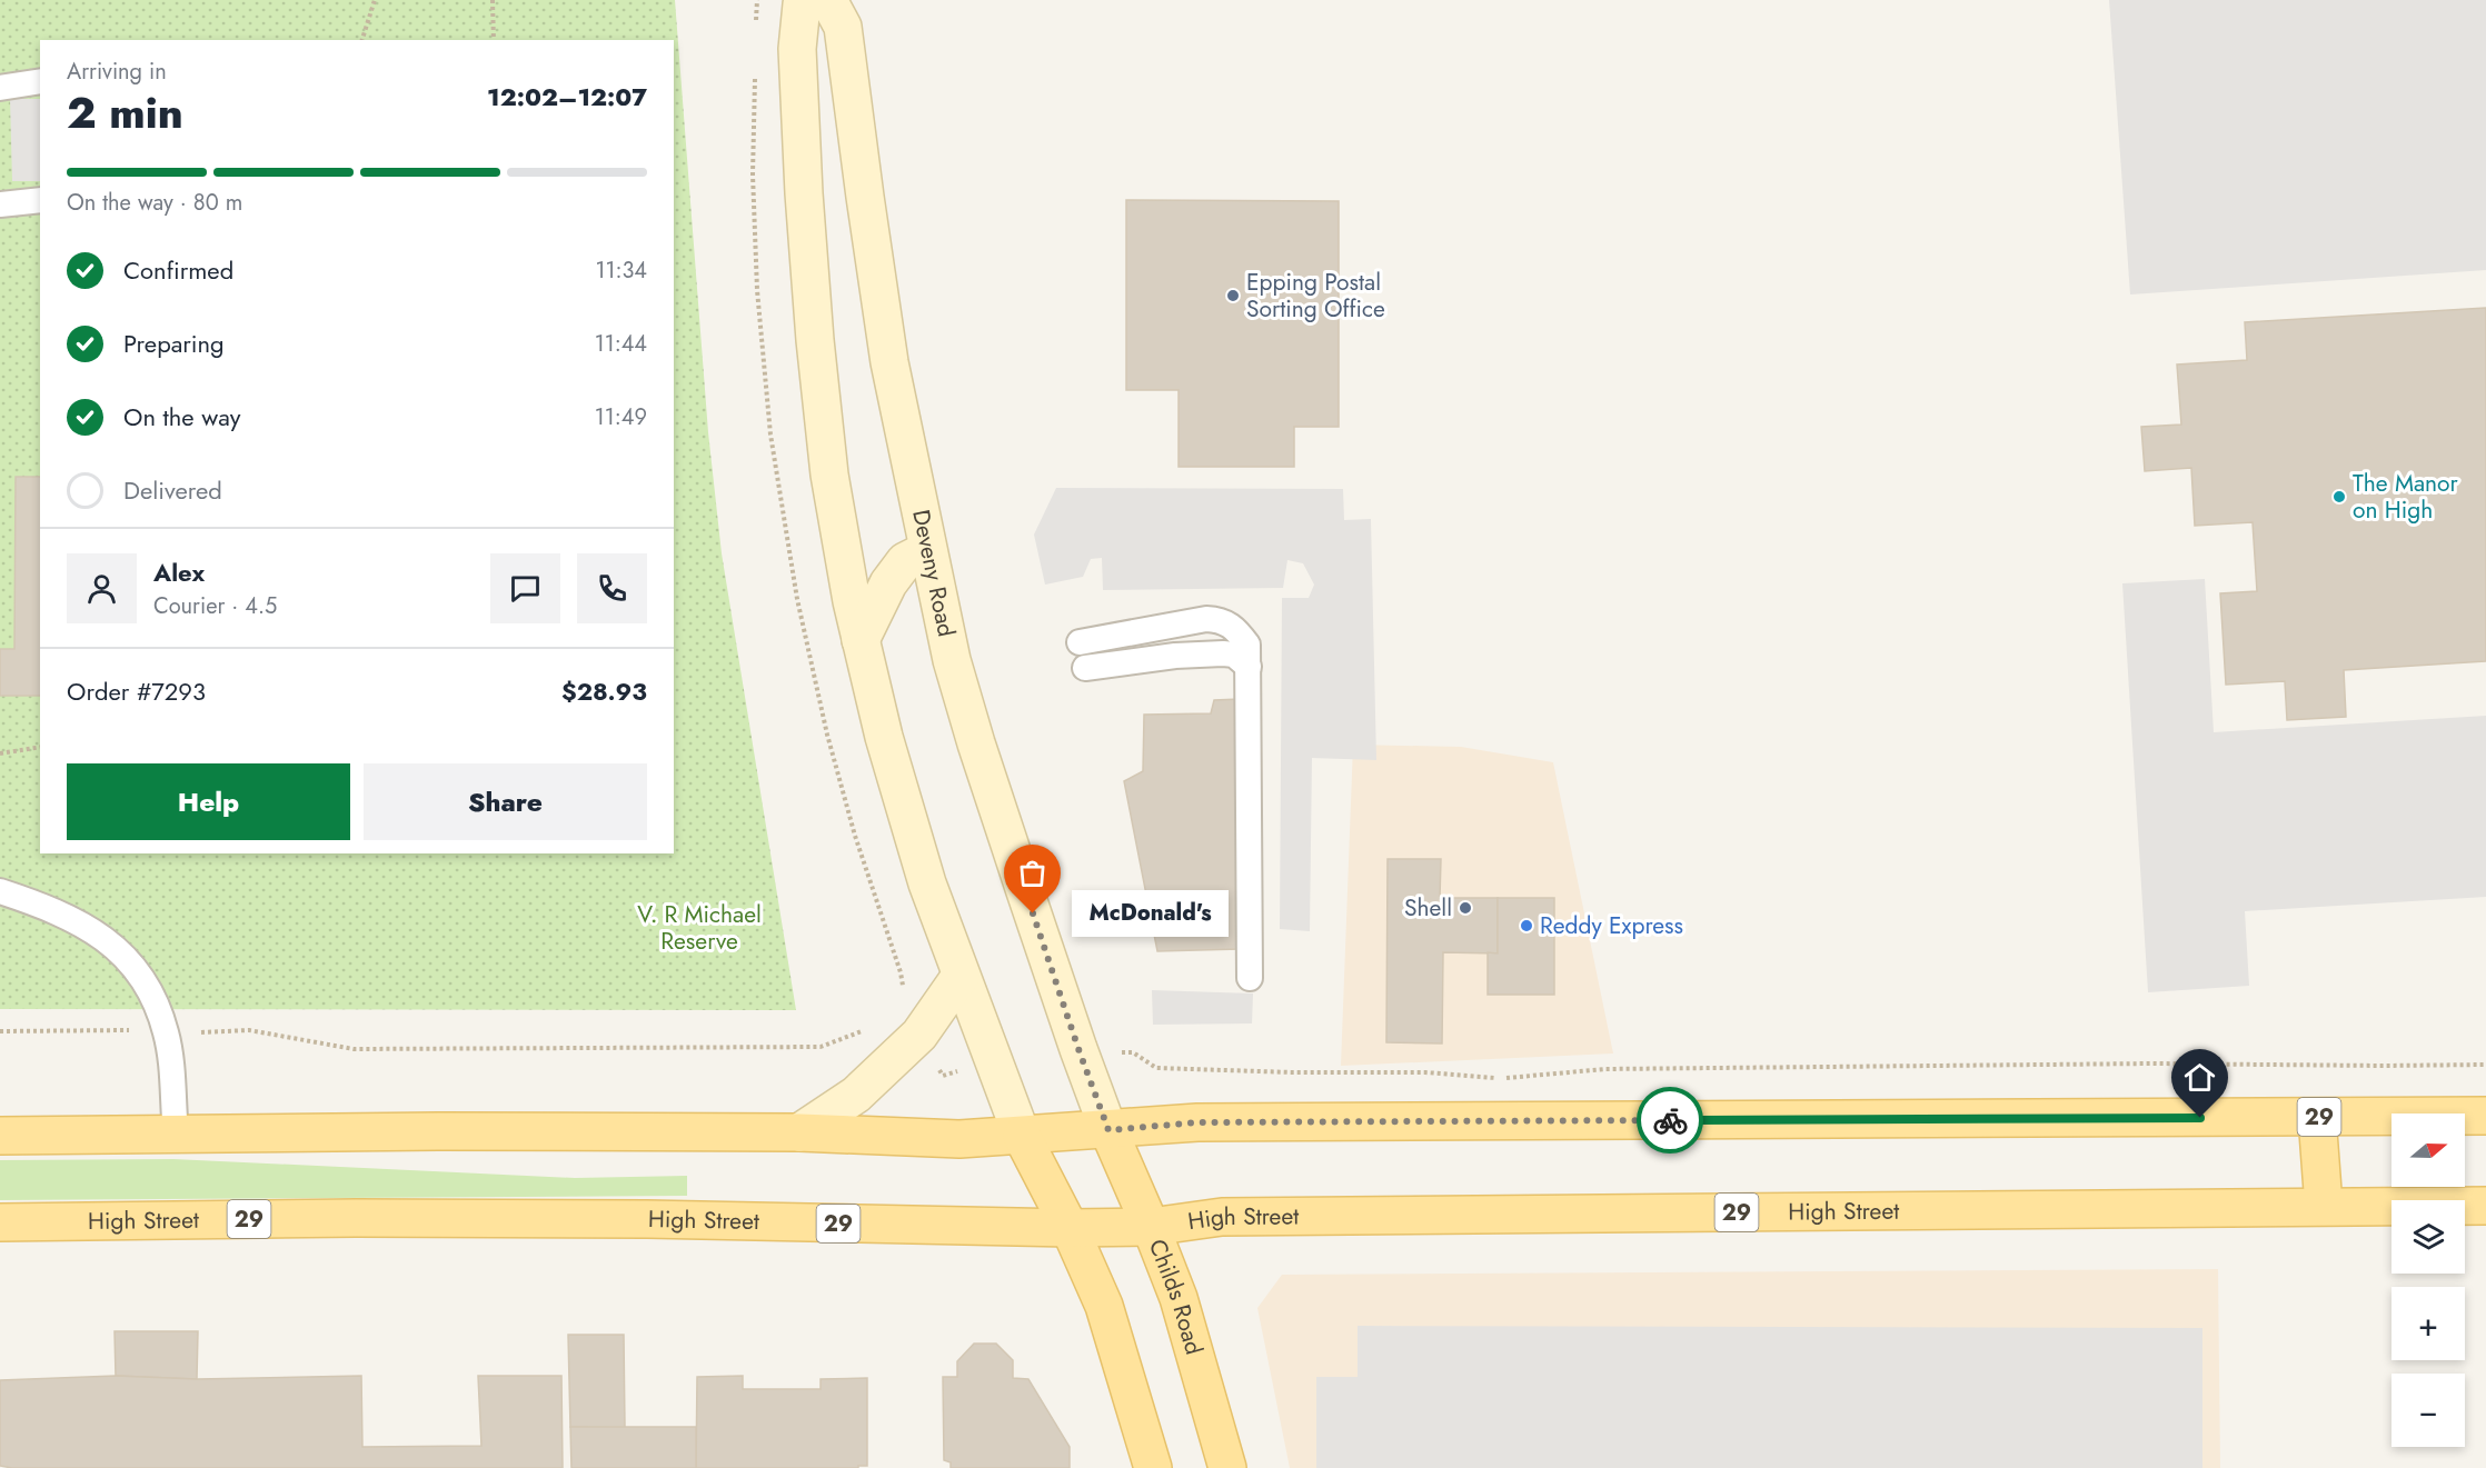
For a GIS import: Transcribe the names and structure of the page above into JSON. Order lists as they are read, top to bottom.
{
  "streets": {
    "main road": ["29", "High Street", "Childs Road"],
    "street": ["Deveny Road"]
  },
  "crossings": [
    ["Deveny Road", "29"],
    ["Deveny Road", "Childs Road"],
    ["29", "Childs Road"],
    ["High Street", "Childs Road"]
  ],
  "parks": ["V. R Michael Reserve"],
  "places": [
    "Epping Postal Sorting Office",
    "The Manor on High",
    "Shell",
    "McDonald's",
    "Reddy Express"
  ],
  "north": "right",
  "page": {
    "heading": ["2 min", "Arriving in", "12:02–12:07"],
    "panel": [
      "Alex",
      "Courier · 4.5",
      "Order #7293",
      "$28.93"
    ],
    "bar": "On the way · 80 m",
    "list": [
      ["Confirmed", "11:34"],
      ["Preparing", "11:44"],
      ["On the way", "11:49"],
      "Delivered"
    ],
    "buttons": ["Help", "Share"],
    "bubble": "McDonald's",
    "map_buttons": ["+", "−"]
  }
}
